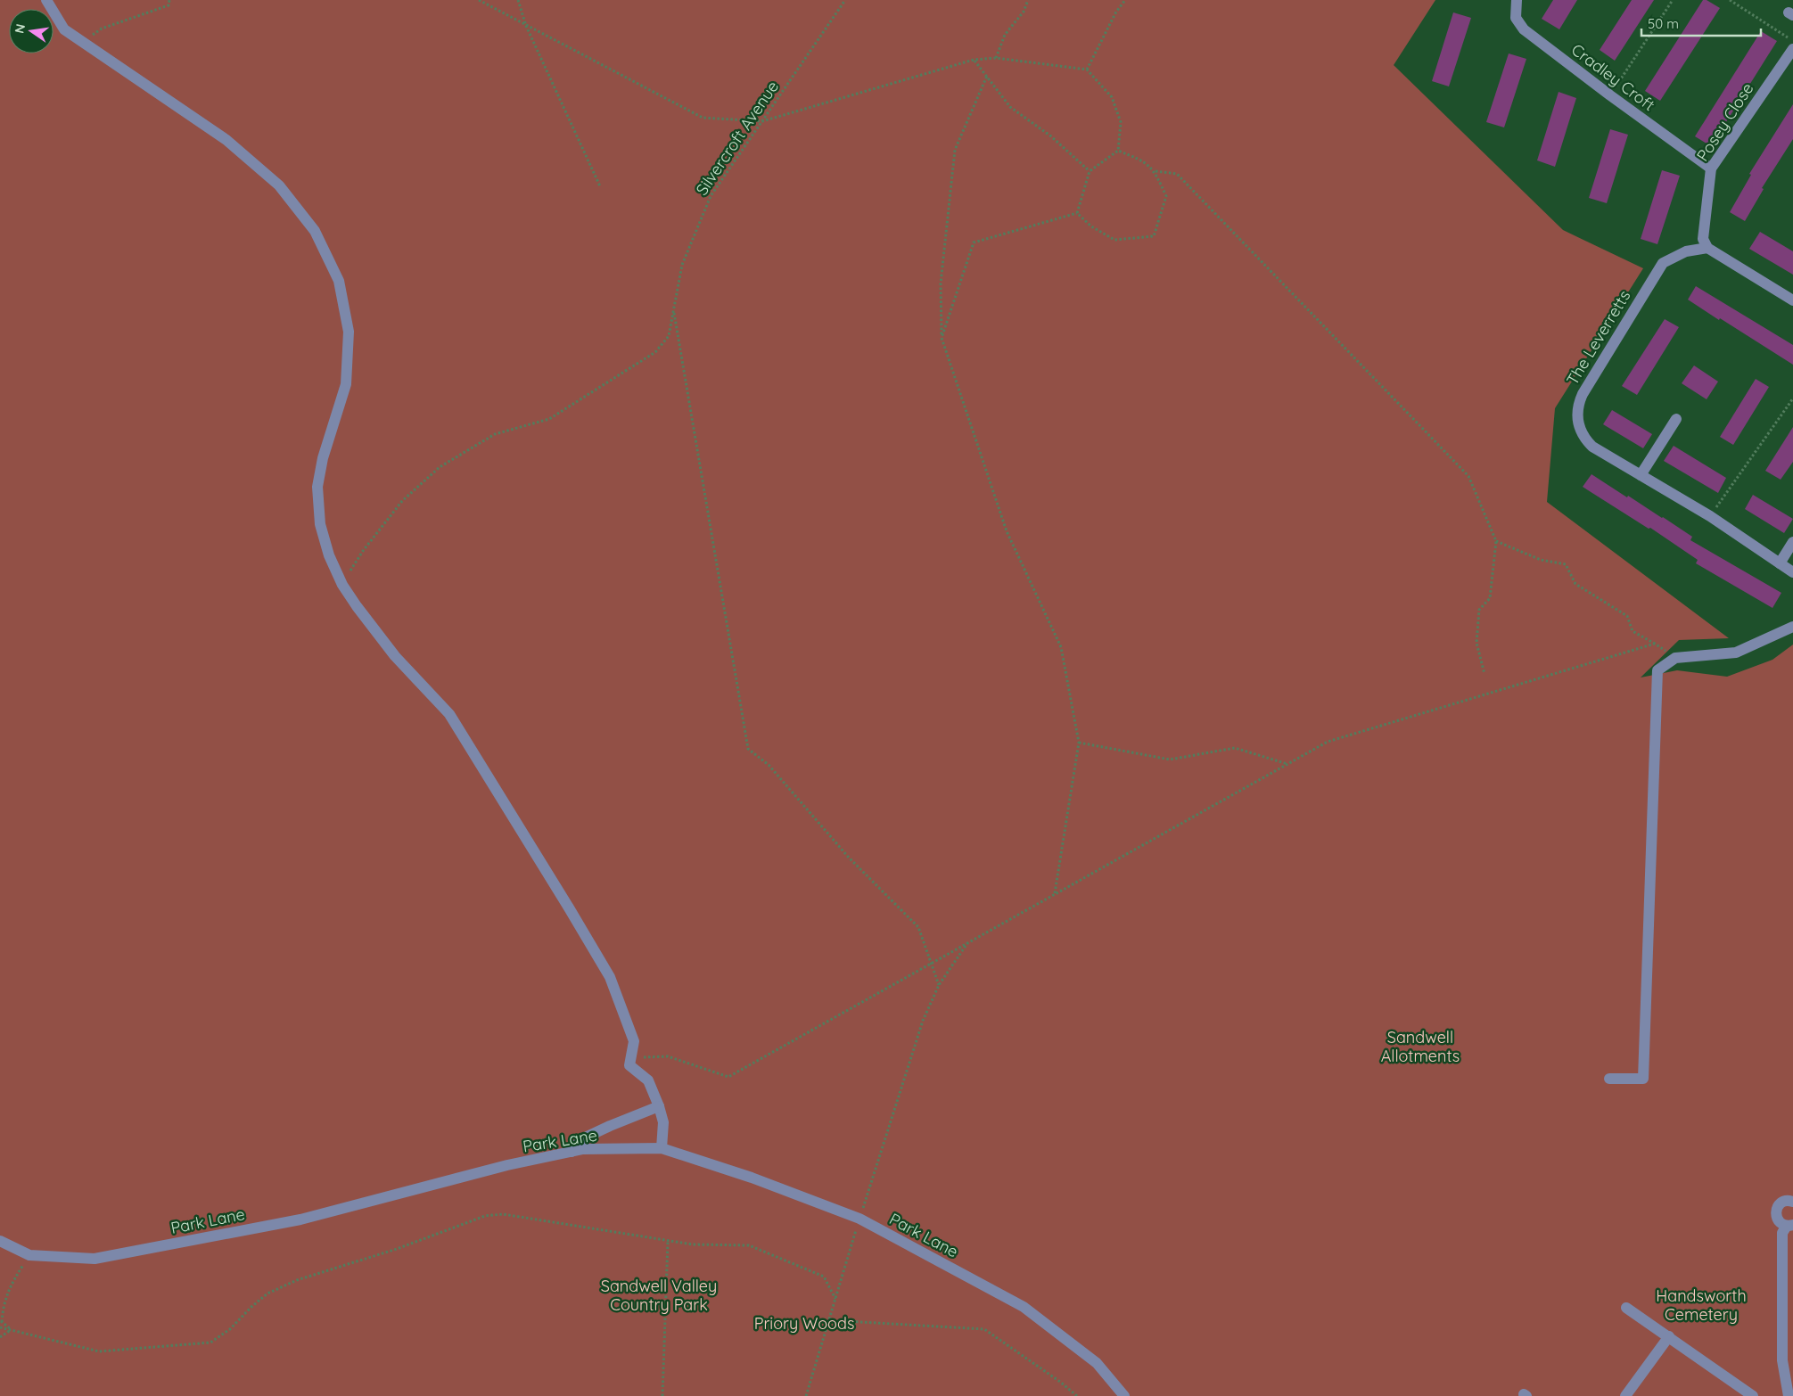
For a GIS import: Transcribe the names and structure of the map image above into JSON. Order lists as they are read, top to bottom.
{
  "streets": {
    "street": [
      "Cradley Croft",
      "Posey Close",
      "The Leverretts",
      "Park Lane"
    ],
    "path": ["Silvercroft Avenue"]
  },
  "crossings": [
    ["Cradley Croft", "Posey Close"],
    ["Posey Close", "The Leverretts"]
  ],
  "parks": [
    "Sandwell Allotments",
    "Sandwell Valley Country Park",
    "Handsworth Cemetery",
    "Priory Woods"
  ],
  "scale_bar": "50 m",
  "north": "left"
}
